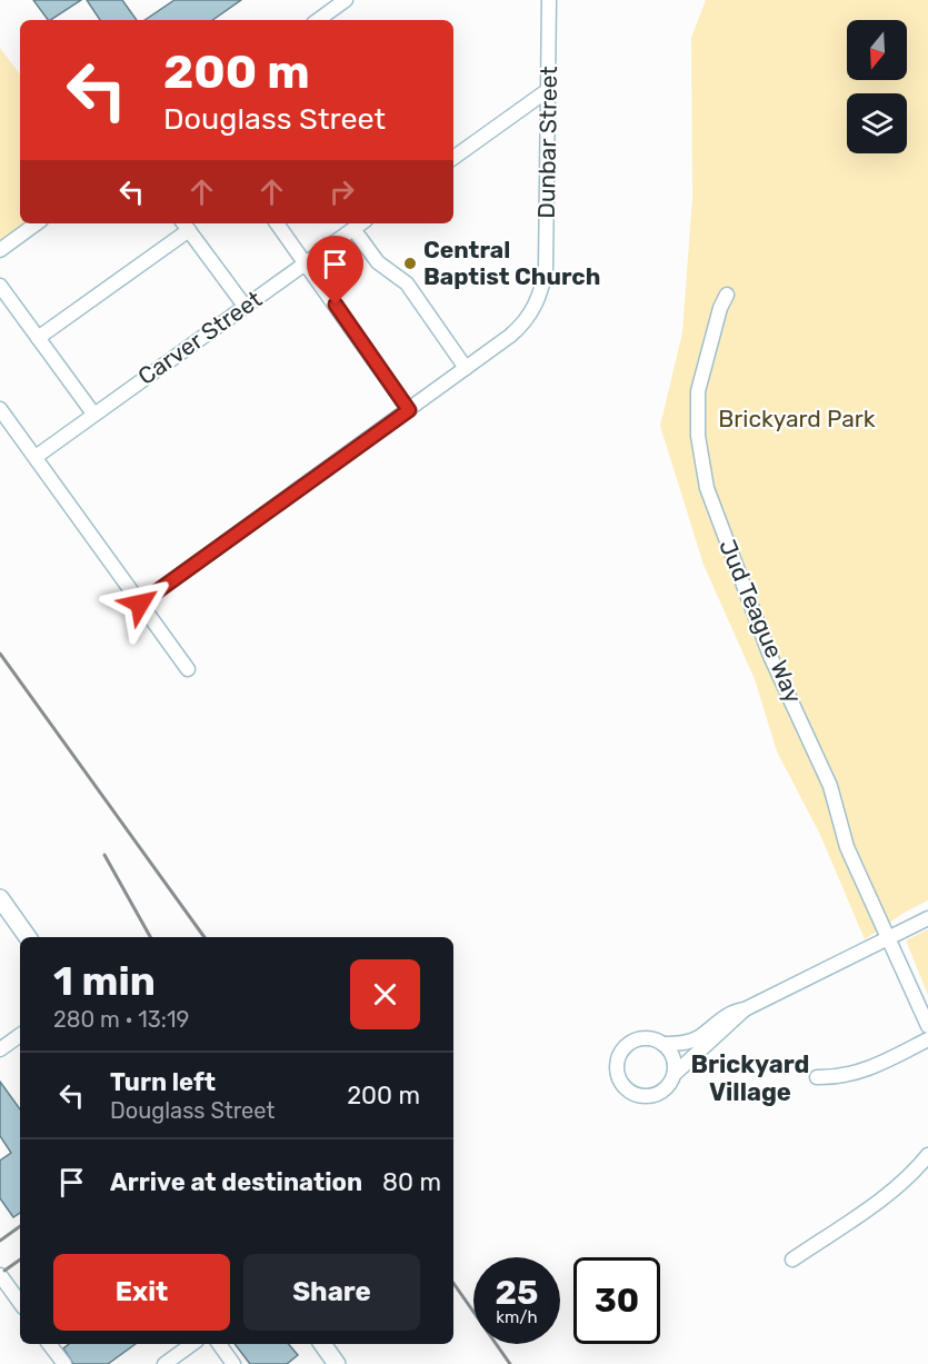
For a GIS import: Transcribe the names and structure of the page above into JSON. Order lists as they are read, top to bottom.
{
  "streets": {
    "street": ["Dunbar Street", "Carver Street", "Jud Teague Way"]
  },
  "districts": ["Brickyard Village"],
  "parks": ["Brickyard Park"],
  "places": ["Central Baptist Church"],
  "north": "bottom",
  "page": {
    "turn": ["200 m", "Douglass Street"],
    "heading": ["1 min", "280 m · 13:19"],
    "list": [
      {
        "name": "Turn left",
        "note": "Douglass Street",
        "value": "200 m"
      },
      {
        "name": "Arrive at destination",
        "value": "80 m"
      }
    ],
    "buttons": ["Exit", "Share"],
    "speed": "25 km/h",
    "limit": "30"
  }
}
